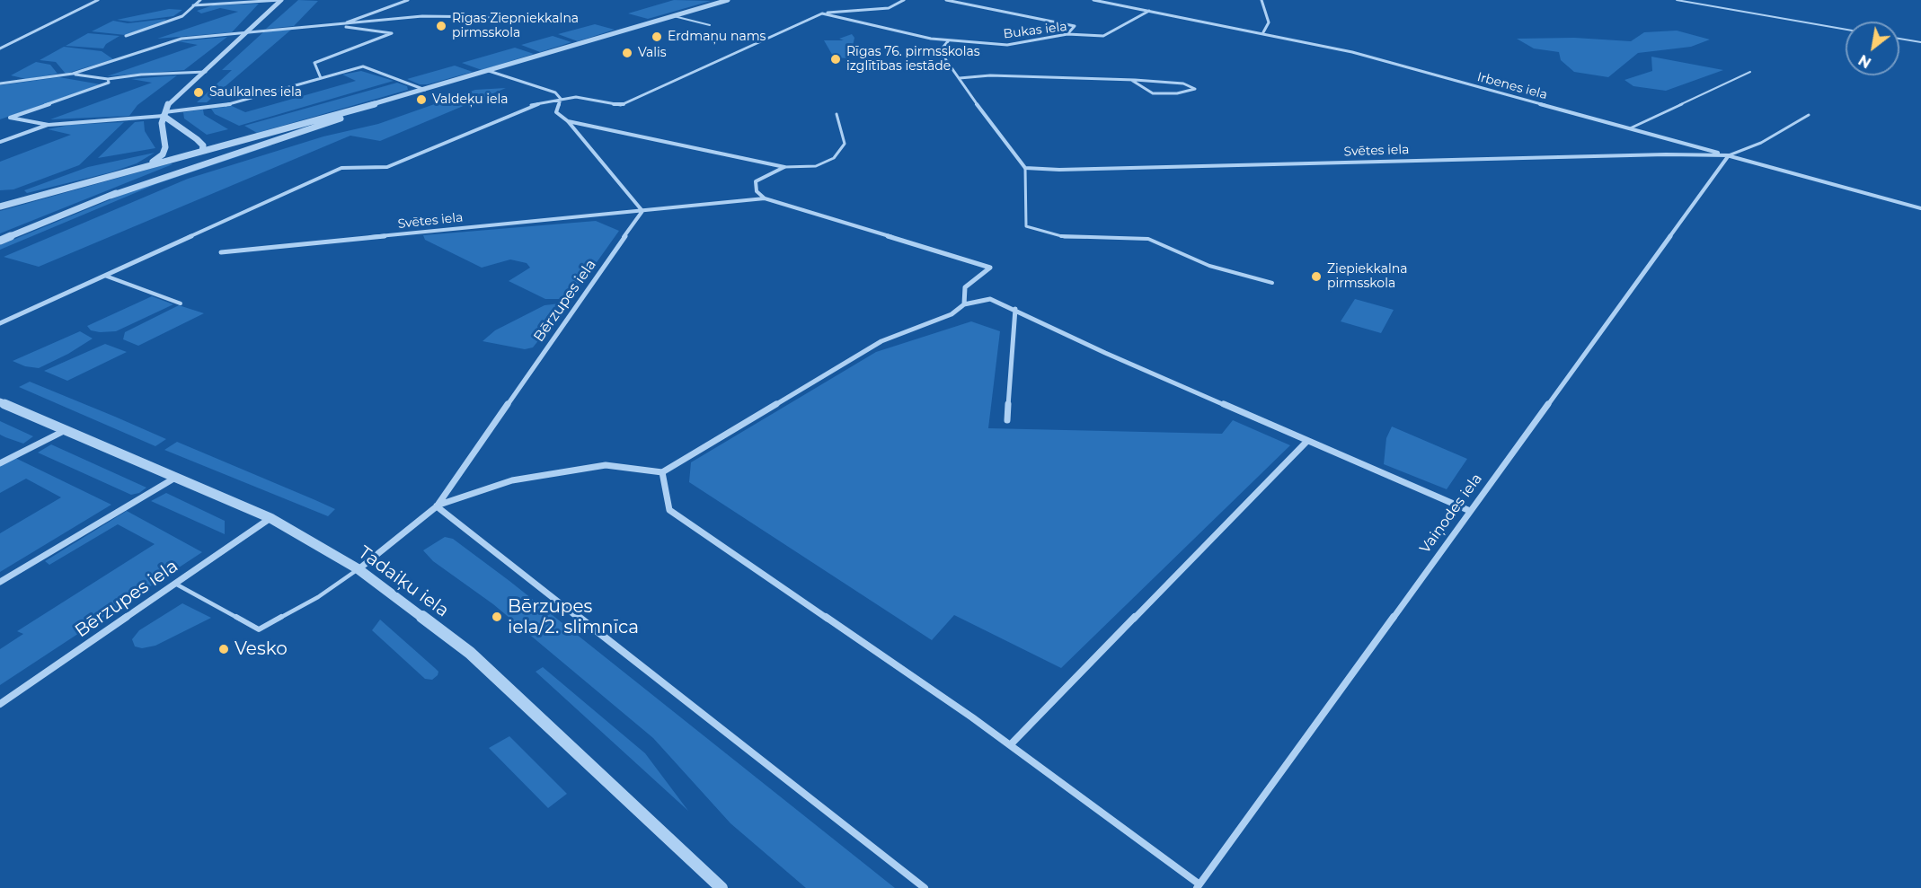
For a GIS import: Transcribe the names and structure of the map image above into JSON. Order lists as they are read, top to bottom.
{
  "streets": {
    "street": [
      "Bukas iela",
      "Irbenes iela",
      "Svētes iela",
      "Bērzupes iela",
      "Vaiņodes iela",
      "Tadaiķu iela"
    ]
  },
  "crossings": [
    ["Bukas iela", "Irbenes iela"],
    ["Irbenes iela", "Svētes iela"],
    ["Irbenes iela", "Vaiņodes iela"],
    ["Svētes iela", "Bērzupes iela"],
    ["Svētes iela", "Vaiņodes iela"],
    ["Bērzupes iela", "Tadaiķu iela"]
  ],
  "places": [
    "Rīgas Ziepniekkalna pirmsskola",
    "Erdmaņu nams",
    "Valis",
    "Rīgas 76. pirmsskolas izglītības iestāde",
    "Saulkalnes iela",
    "Valdeķu iela",
    "Ziepiekkalna pirmsskola",
    "Bērzupes iela/2. slimnīca",
    "Vesko"
  ],
  "north": "bottom left"
}
